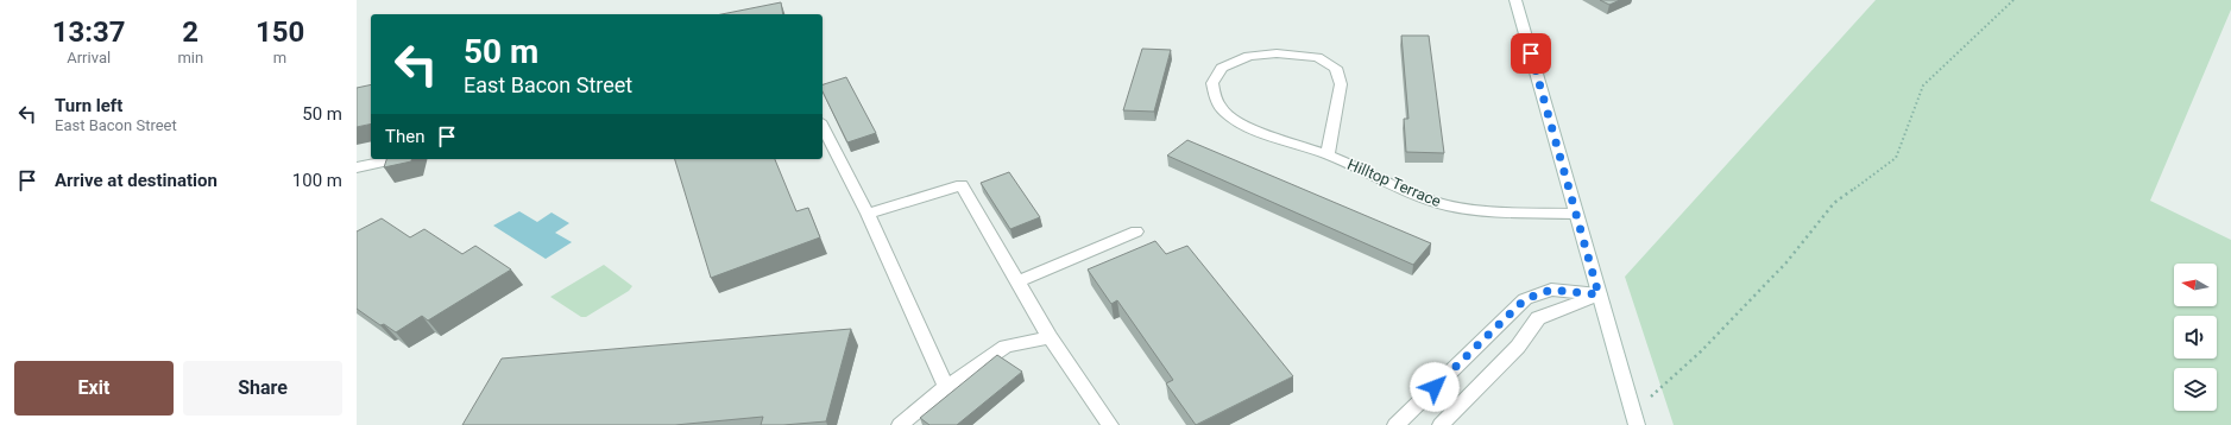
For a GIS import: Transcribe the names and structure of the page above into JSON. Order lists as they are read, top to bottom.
{
  "streets": {
    "street": ["Hilltop Terrace"]
  },
  "north": "left",
  "page": {
    "eta": [
      "13:37",
      "Arrival",
      "2",
      "min",
      "150",
      "m"
    ],
    "turn": ["50 m", "East Bacon Street"],
    "list": [
      {
        "name": "Turn left",
        "note": "East Bacon Street",
        "value": "50 m"
      },
      {
        "name": "Arrive at destination",
        "value": "100 m"
      }
    ],
    "then": "Then",
    "buttons": ["Exit", "Share"]
  }
}
